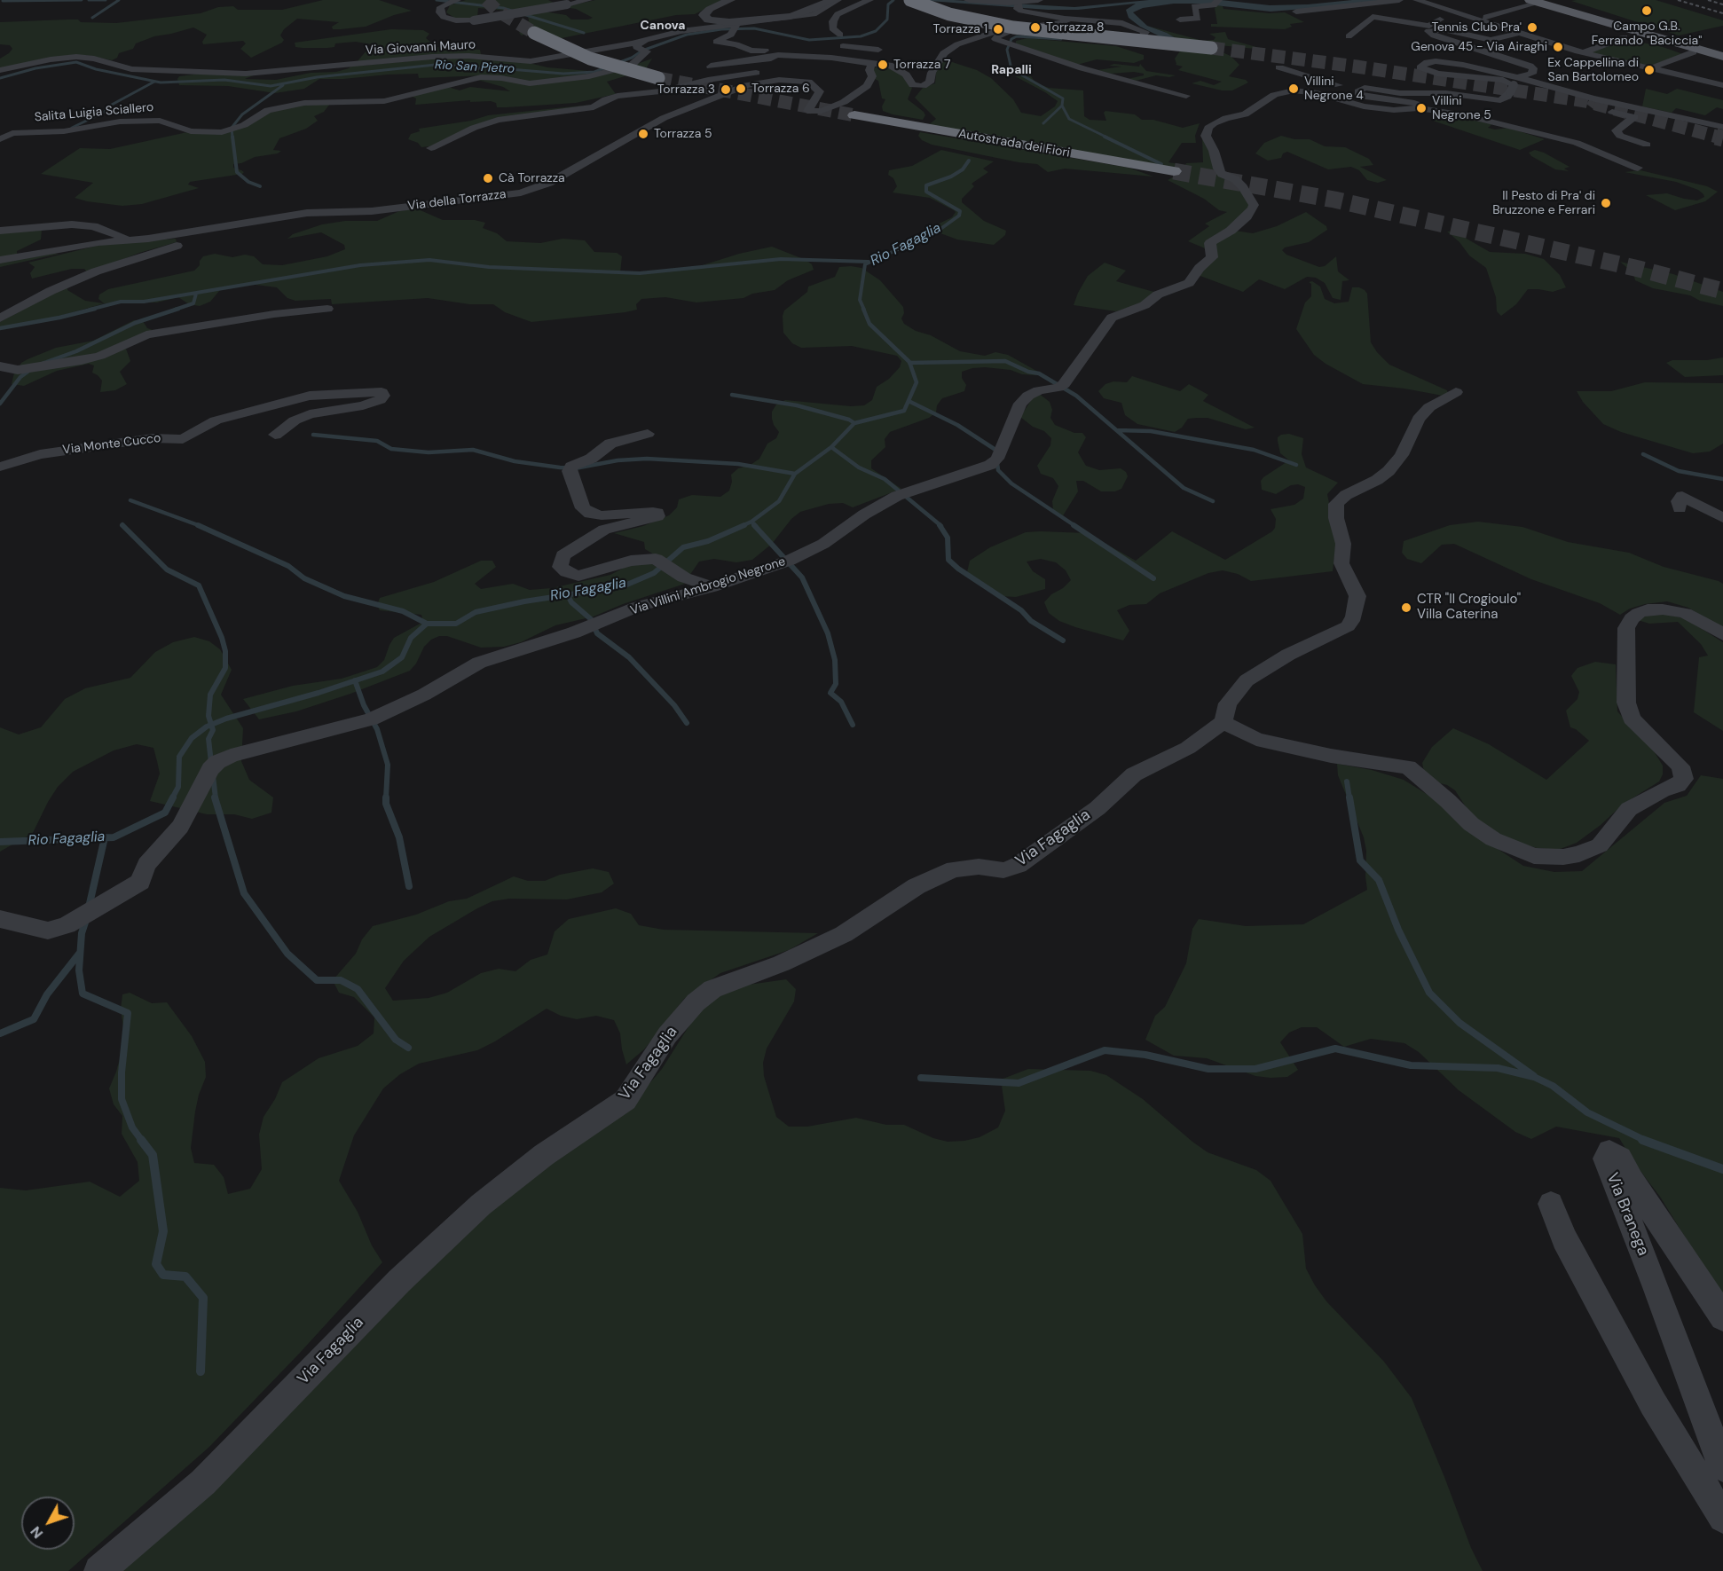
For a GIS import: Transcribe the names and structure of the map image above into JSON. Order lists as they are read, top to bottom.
{
  "streets": {
    "highway": ["Autostrada dei Fiori"],
    "street": [
      "Via Giovanni Mauro",
      "Salita Luigia Sciallero",
      "Via della Torrazza",
      "Via Monte Cucco",
      "Via Villini Ambrogio Negrone",
      "Via Fagaglia",
      "Via Branega"
    ]
  },
  "crossings": [
    ["Via Giovanni Mauro", "Salita Luigia Sciallero"]
  ],
  "districts": ["Canova", "Rapalli"],
  "water": ["Rio San Pietro", "Rio Fagaglia"],
  "places": [
    "Campo G.B. Ferrando \"Baciccia\"",
    "Torrazza 8",
    "Tennis Club Pra'",
    "Torrazza 1",
    "Genova 45 - Via Airaghi",
    "Torrazza 7",
    "Ex Cappellina di San Bartolomeo",
    "Torrazza 6",
    "Villini Negrone 4",
    "Torrazza 3",
    "Villini Negrone 5",
    "Torrazza 5",
    "Cà Torrazza",
    "Il Pesto di Pra' di Bruzzone e Ferrari",
    "CTR \"Il Crogioulo\" Villa Caterina"
  ],
  "north": "bottom left"
}
